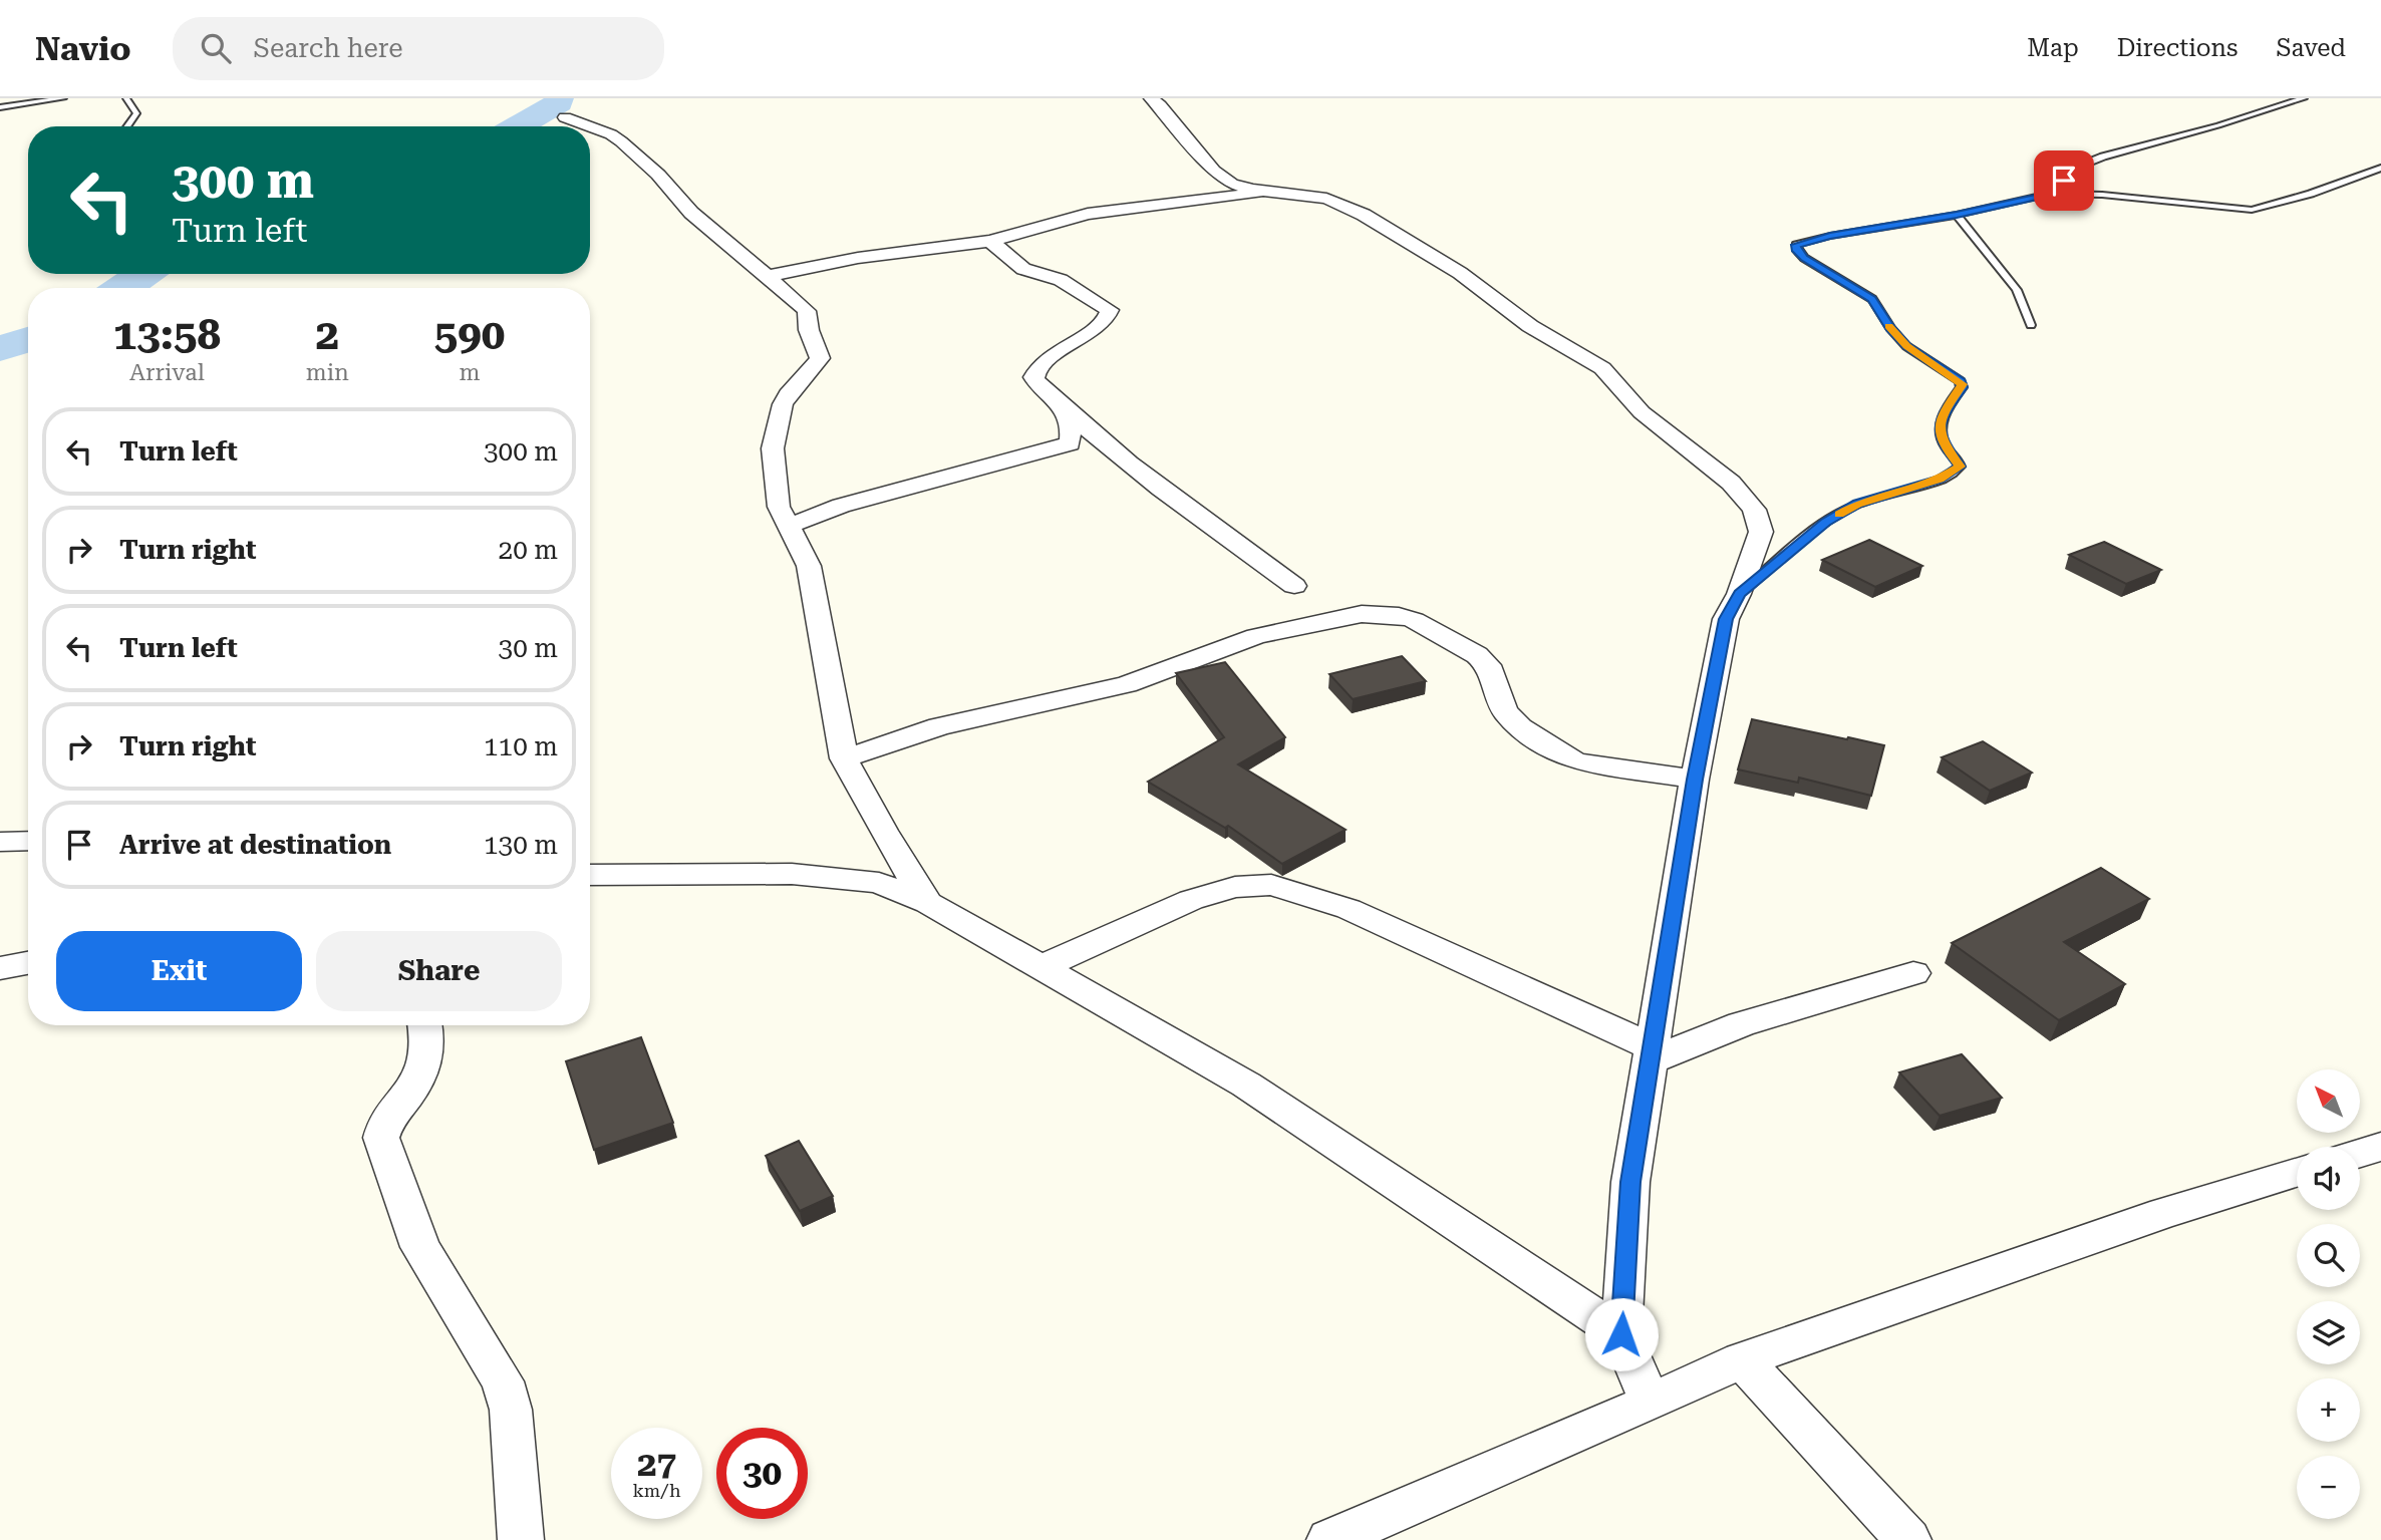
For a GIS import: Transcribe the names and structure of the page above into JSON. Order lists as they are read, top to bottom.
{
  "north": "top left",
  "page": {
    "header": "Navio",
    "search": "Search here",
    "nav": ["Map", "Directions", "Saved"],
    "turn": ["300 m", "Turn left"],
    "eta": [
      "13:58",
      "Arrival",
      "2",
      "min",
      "590",
      "m"
    ],
    "list": [
      {
        "name": "Turn left",
        "value": "300 m"
      },
      {
        "name": "Turn right",
        "value": "20 m"
      },
      {
        "name": "Turn left",
        "value": "30 m"
      },
      {
        "name": "Turn right",
        "value": "110 m"
      },
      {
        "name": "Arrive at destination",
        "value": "130 m"
      }
    ],
    "buttons": ["Exit", "Share"],
    "map_buttons": ["+", "−"],
    "speed": "27 km/h",
    "limit": "30"
  }
}
